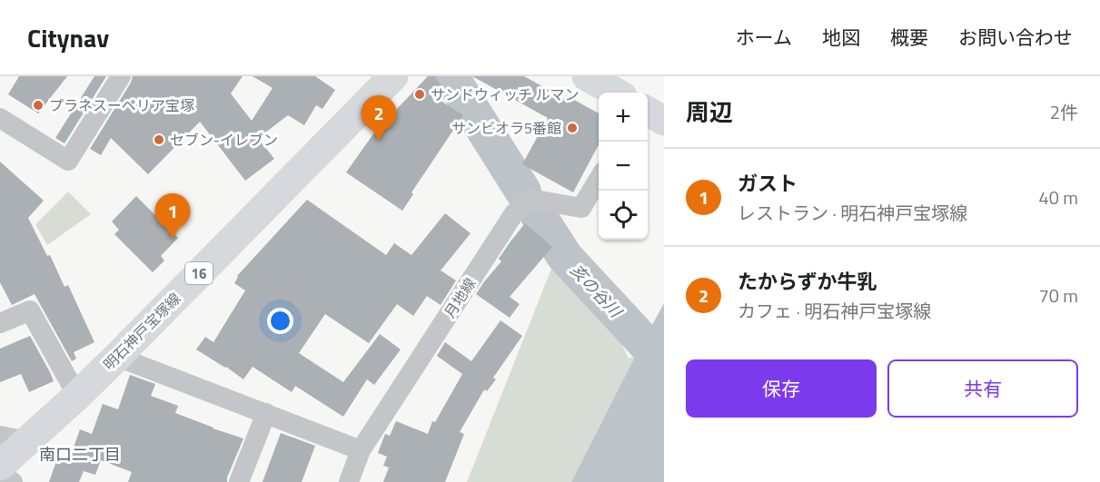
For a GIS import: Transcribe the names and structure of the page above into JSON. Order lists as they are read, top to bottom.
{
  "streets": {
    "main road": ["16", "明石神戸宝塚線"],
    "street": ["月地線"]
  },
  "districts": ["南口二丁目"],
  "water": ["亥の谷川"],
  "places": [
    "サンドウィッチ ルマン",
    "プラネスーペリア宝塚",
    "サンビオラ5番館",
    "セブン-イレブン"
  ],
  "page": {
    "header": "Citynav",
    "nav": [
      "ホーム",
      "地図",
      "概要",
      "お問い合わせ"
    ],
    "heading": ["周辺", "2件"],
    "map_buttons": ["+", "−"],
    "pins": ["2", "1"],
    "list": [
      {
        "mark": "1",
        "name": "ガスト",
        "note": "レストラン · 明石神戸宝塚線",
        "value": "40 m"
      },
      {
        "mark": "2",
        "name": "たからずか牛乳",
        "note": "カフェ · 明石神戸宝塚線",
        "value": "70 m"
      }
    ],
    "buttons": ["保存", "共有"]
  }
}
